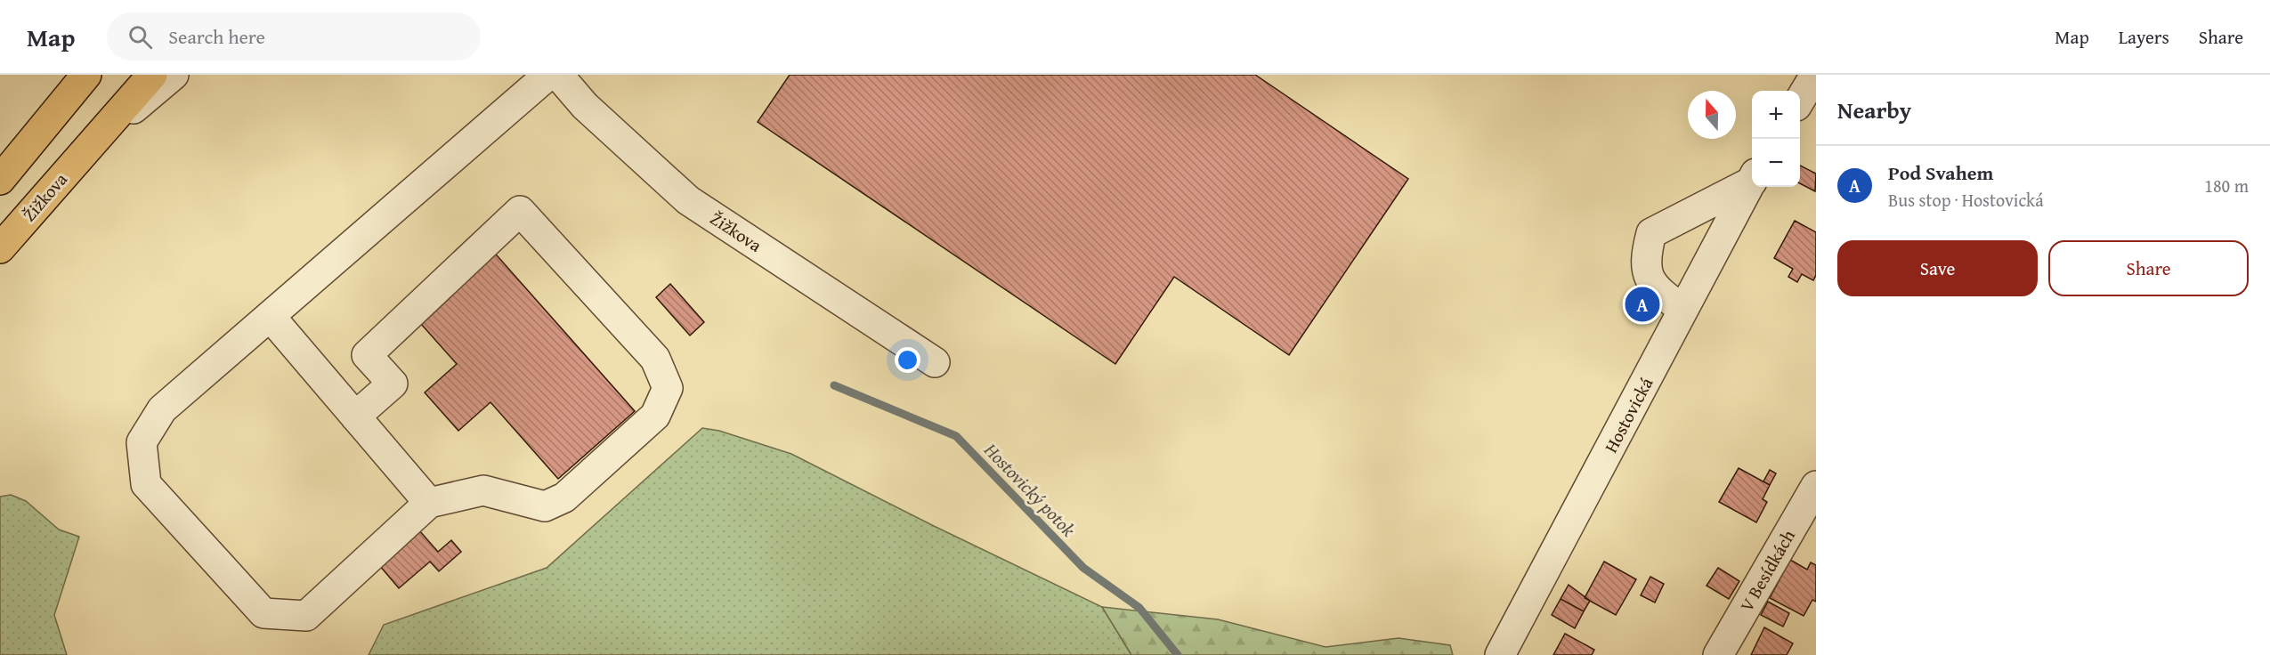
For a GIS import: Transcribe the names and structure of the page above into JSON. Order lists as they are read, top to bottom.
{
  "streets": {
    "main road": ["Žižkova"],
    "street": ["Hostovická", "V Besídkách"]
  },
  "water": ["Hostovický potok"],
  "north": "top",
  "page": {
    "header": "Map",
    "search": "Search here",
    "nav": ["Map", "Layers", "Share"],
    "heading": "Nearby",
    "map_buttons": ["+", "−"],
    "list": [
      {
        "mark": "A",
        "name": "Pod Svahem",
        "note": "Bus stop · Hostovická",
        "value": "180 m"
      }
    ],
    "buttons": ["Save", "Share"],
    "pins": "A"
  }
}
